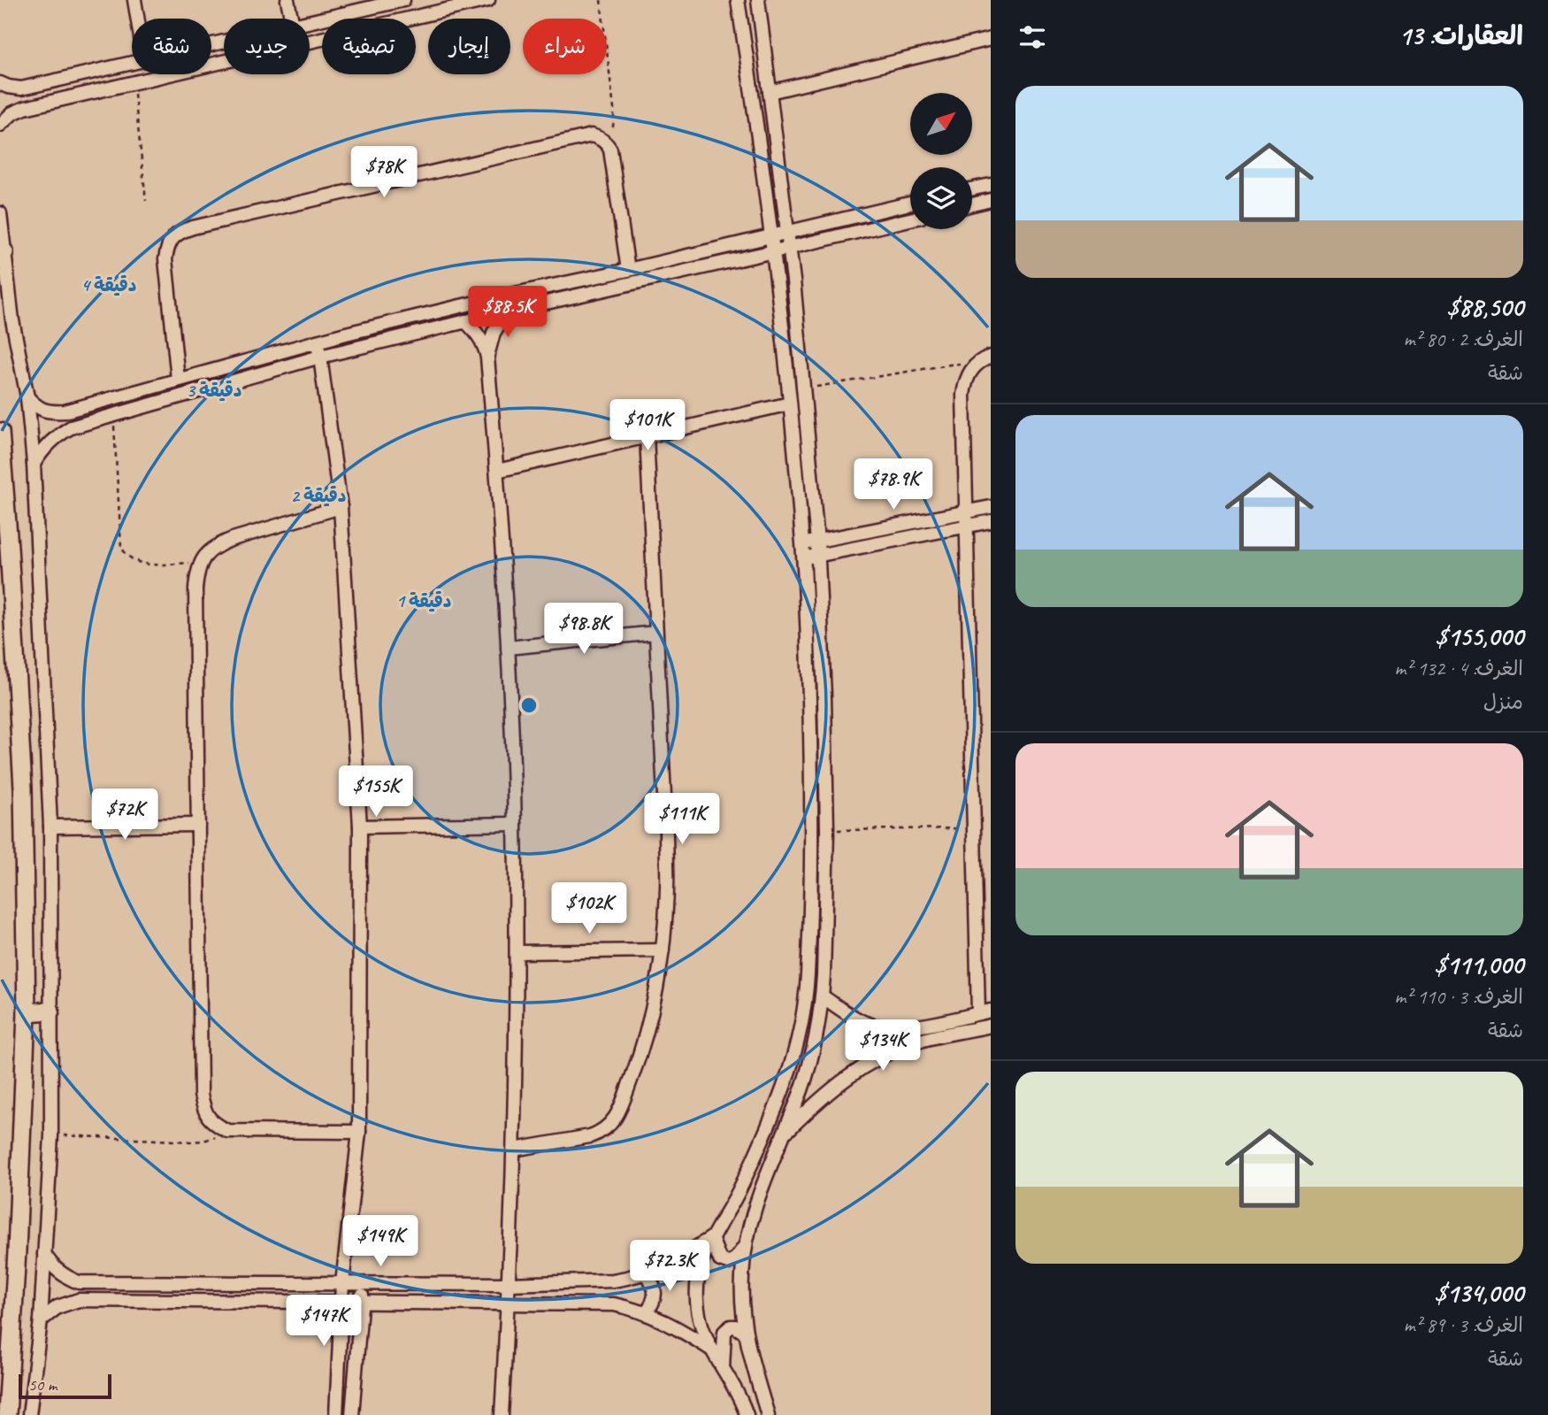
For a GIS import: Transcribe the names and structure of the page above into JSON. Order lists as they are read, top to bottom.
{
  "scale_bar": "50 m",
  "north": "top right",
  "page": {
    "heading": "العقارات: 13",
    "chip": [
      "شراء",
      "إيجار",
      "تصفية",
      "جديد",
      "شقة"
    ],
    "list": [
      {
        "name": "$88,500",
        "note": "الغرف: 2 · 80 m² · شقة"
      },
      {
        "name": "$155,000",
        "note": "الغرف: 4 · 132 m² · منزل"
      },
      {
        "name": "$111,000",
        "note": "الغرف: 3 · 110 m² · شقة"
      },
      {
        "name": "$134,000",
        "note": "الغرف: 3 · 89 m² · شقة"
      }
    ],
    "price": [
      "$78K",
      "$88.5K",
      "$101K",
      "$78.9K",
      "$98.8K",
      "$155K",
      "$72K",
      "$111K",
      "$102K",
      "$134K",
      "$149K",
      "$72.3K",
      "$147K"
    ],
    "scale": "50 m"
  },
  "rings": [
    "4 دقيقة",
    "3 دقيقة",
    "2 دقيقة",
    "1 دقيقة"
  ]
}
